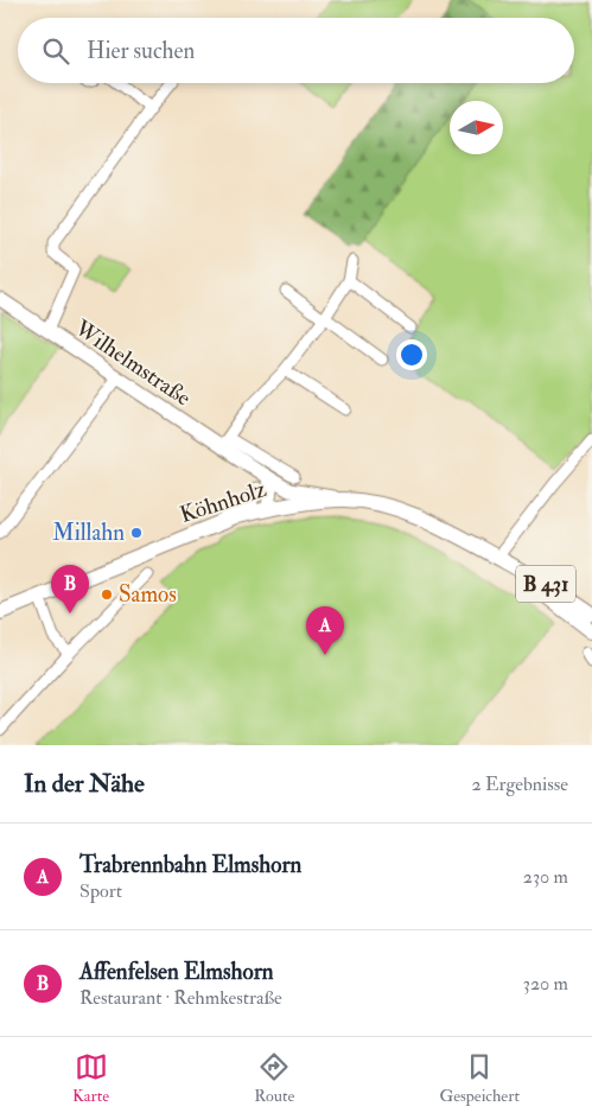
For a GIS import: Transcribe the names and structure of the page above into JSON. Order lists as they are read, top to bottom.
{
  "streets": {
    "main road": ["Wilhelmstraße", "Köhnholz", "B 431"]
  },
  "crossings": [
    ["Wilhelmstraße", "Köhnholz"],
    ["Köhnholz", "B 431"]
  ],
  "places": ["Millahn", "Samos"],
  "north": "right",
  "page": {
    "search": "Hier suchen",
    "pins": ["B", "A"],
    "heading": ["In der Nähe", "2 Ergebnisse"],
    "list": [
      {
        "mark": "A",
        "name": "Trabrennbahn Elmshorn",
        "note": "Sport",
        "value": "230 m"
      },
      {
        "mark": "B",
        "name": "Affenfelsen Elmshorn",
        "note": "Restaurant · Rehmkestraße",
        "value": "320 m"
      }
    ],
    "nav": ["Karte", "Route", "Gespeichert"]
  }
}
